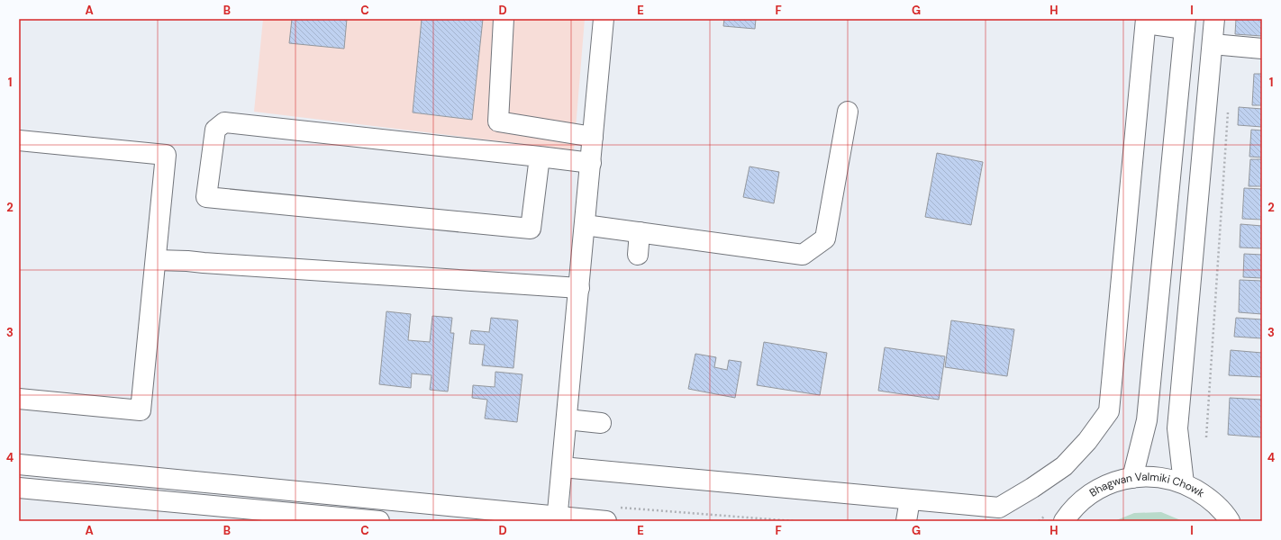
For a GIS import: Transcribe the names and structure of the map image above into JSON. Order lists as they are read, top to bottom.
{
  "streets": {
    "street": ["Bhagwan Valmiki Chowk"]
  },
  "grid": {
    "columns": [
      "A",
      "B",
      "C",
      "D",
      "E",
      "F",
      "G",
      "H",
      "I"
    ],
    "rows": [
      "1",
      "2",
      "3",
      "4"
    ]
  }
}
